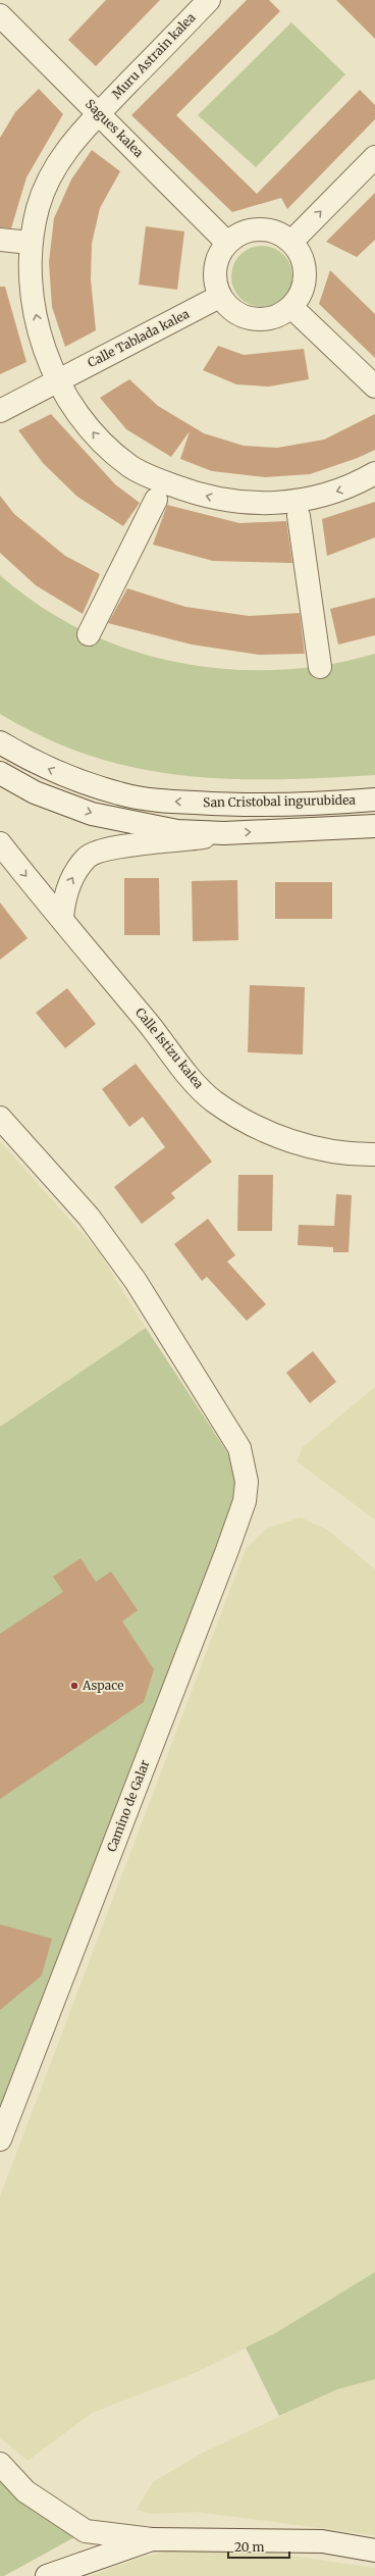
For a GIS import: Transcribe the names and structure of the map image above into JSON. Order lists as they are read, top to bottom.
{
  "streets": {
    "street": [
      "Muru Astrain kalea",
      "Sagues kalea",
      "Calle Tablada kalea",
      "San Cristobal ingurubidea",
      "Calle Istizu kalea",
      "Camino de Galar"
    ]
  },
  "crossings": [
    ["Muru Astrain kalea", "Sagues kalea"],
    ["Sagues kalea", "Calle Tablada kalea"]
  ],
  "places": ["Aspace"],
  "scale_bar": "20 m"
}
